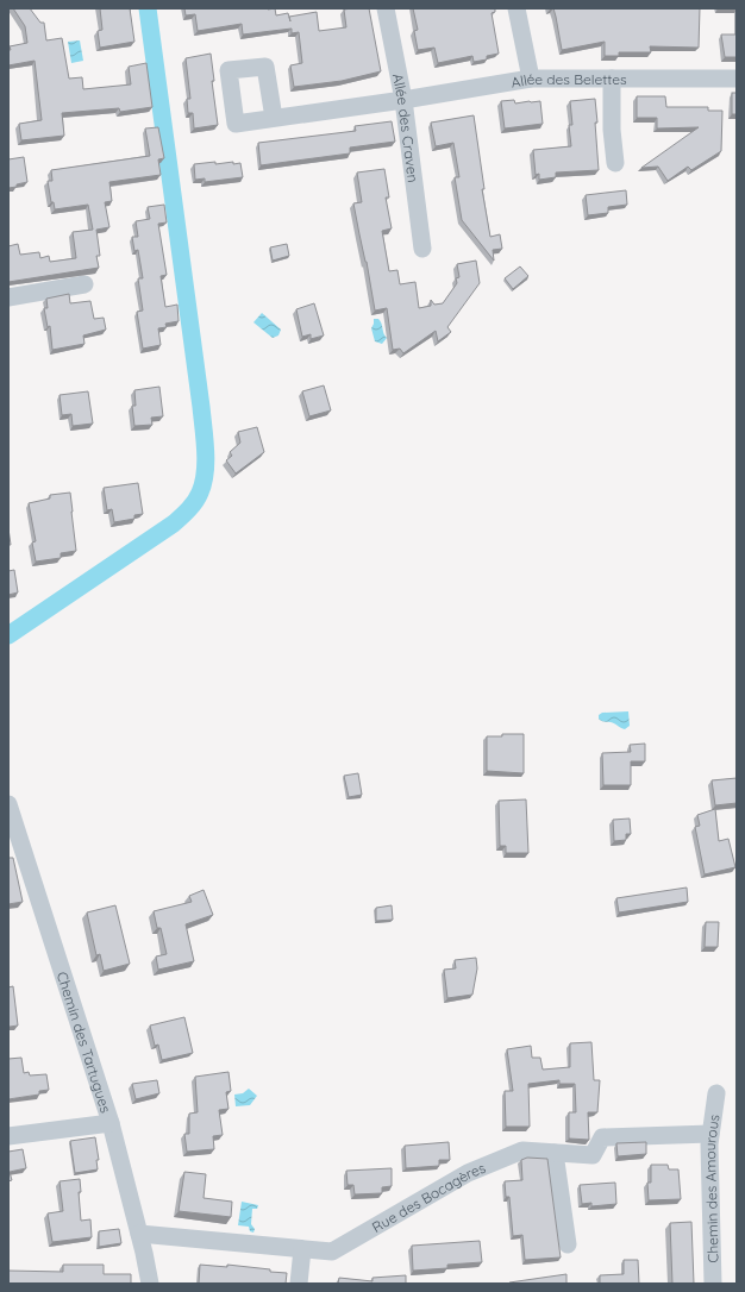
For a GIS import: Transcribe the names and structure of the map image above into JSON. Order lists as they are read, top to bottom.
{
  "streets": {
    "street": [
      "Allée des Belettes",
      "Allée des Craven",
      "Chemin des Tartugues",
      "Chemin des Amourous",
      "Rue des Bocagères"
    ]
  },
  "crossings": [
    ["Allée des Belettes", "Allée des Craven"],
    ["Chemin des Tartugues", "Rue des Bocagères"],
    ["Chemin des Amourous", "Rue des Bocagères"]
  ]
}
